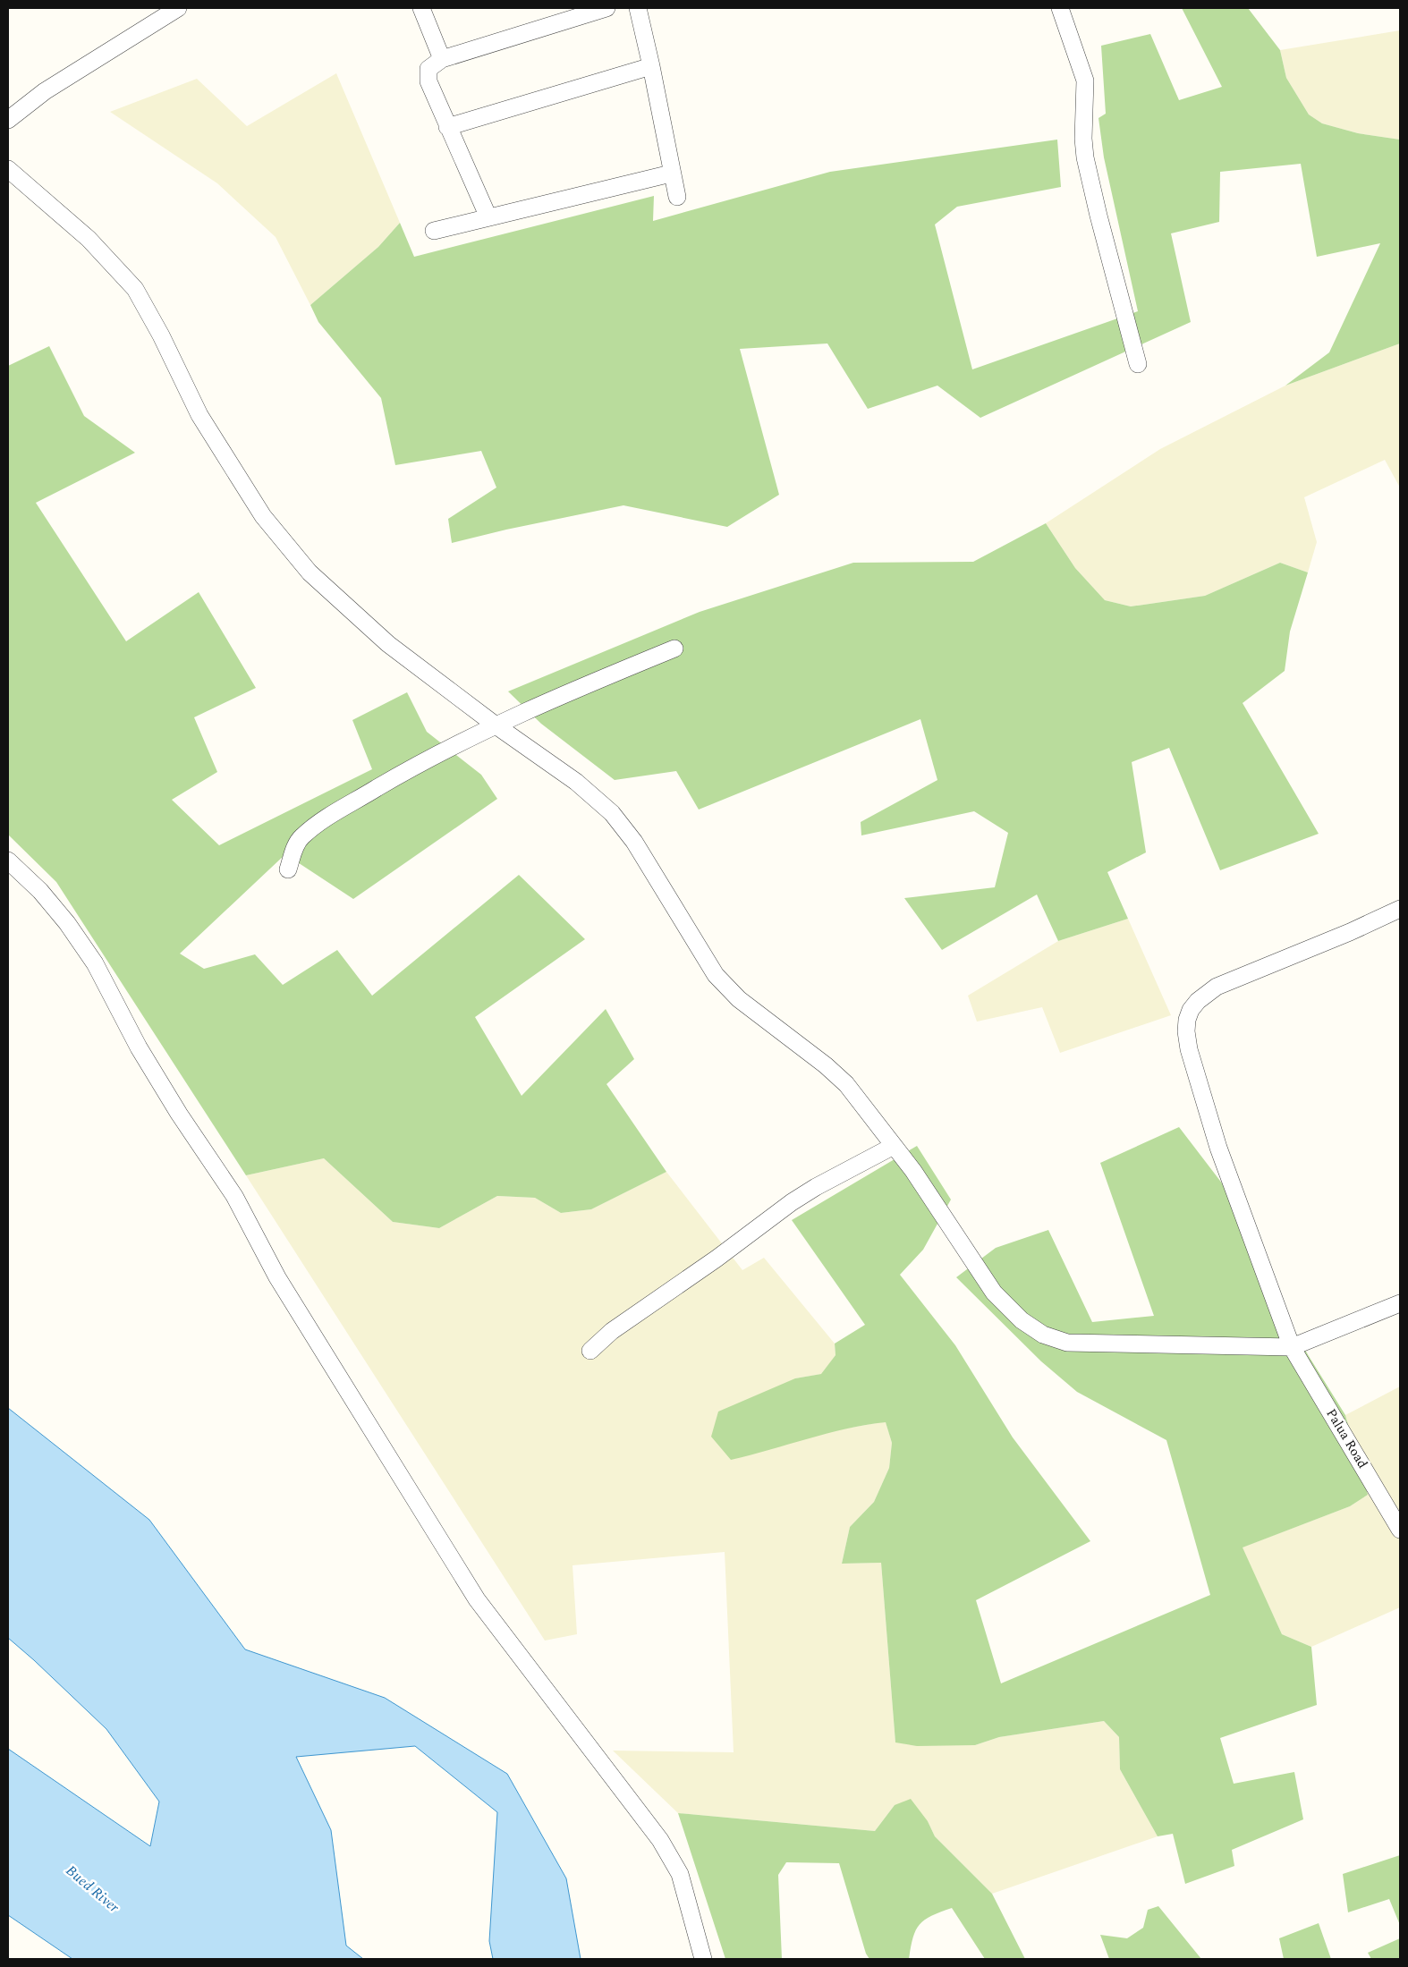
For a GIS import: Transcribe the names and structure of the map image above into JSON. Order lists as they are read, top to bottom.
{
  "streets": {
    "street": ["Palua Road"]
  },
  "water": ["Bued River"]
}
